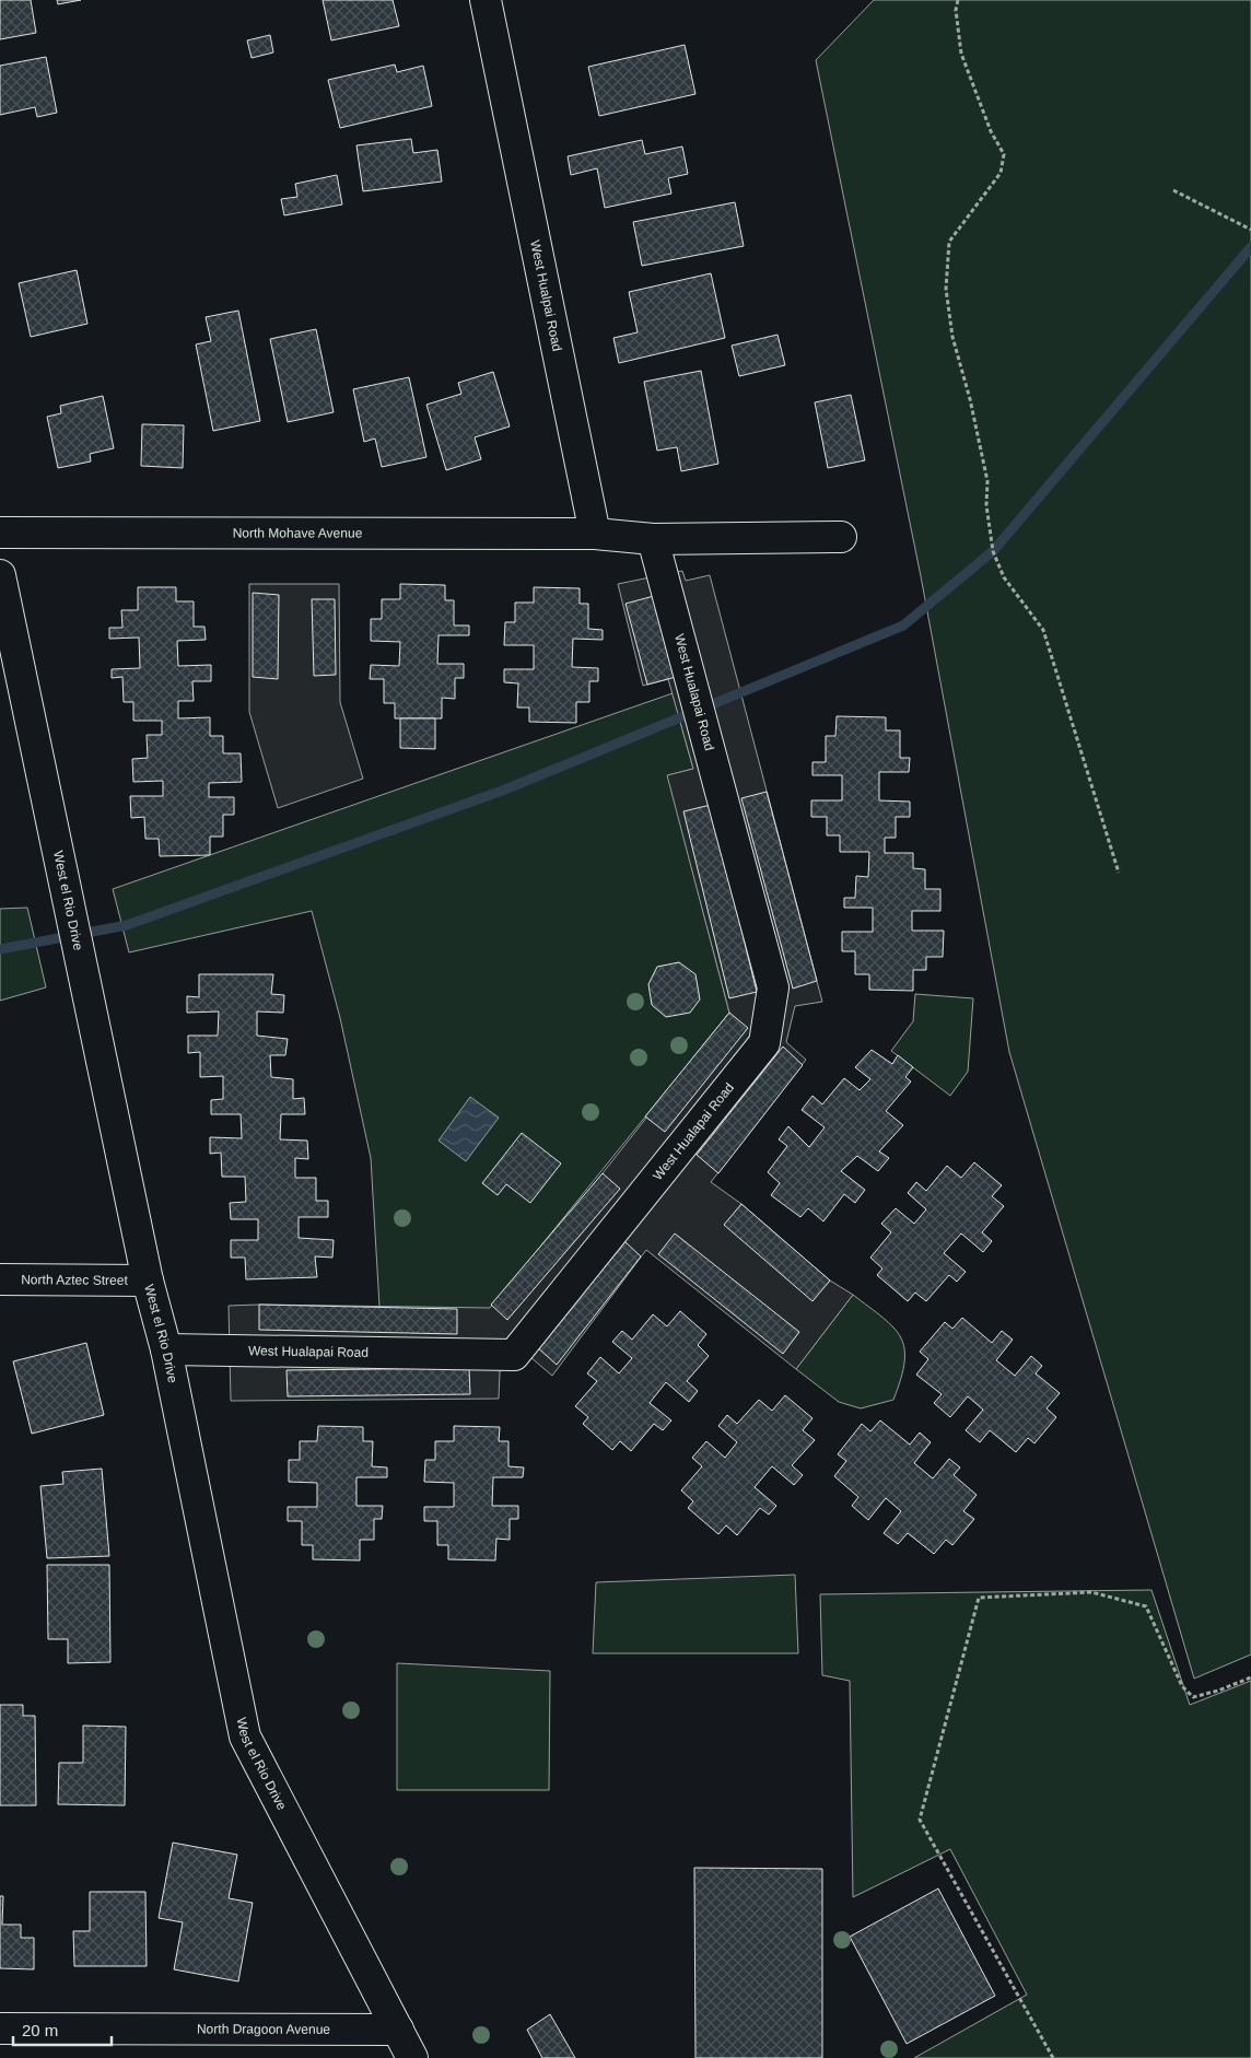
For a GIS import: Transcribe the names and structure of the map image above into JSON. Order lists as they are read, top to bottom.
{
  "streets": {
    "street": [
      "West Hualpai Road",
      "North Mohave Avenue",
      "West Hualapai Road",
      "West el Rio Drive",
      "North Aztec Street",
      "North Dragoon Avenue"
    ]
  },
  "crossings": [
    ["West Hualpai Road", "North Mohave Avenue"],
    ["West Hualapai Road", "West el Rio Drive"],
    ["West el Rio Drive", "North Aztec Street"],
    ["West el Rio Drive", "North Dragoon Avenue"]
  ],
  "scale_bar": "20 m"
}
